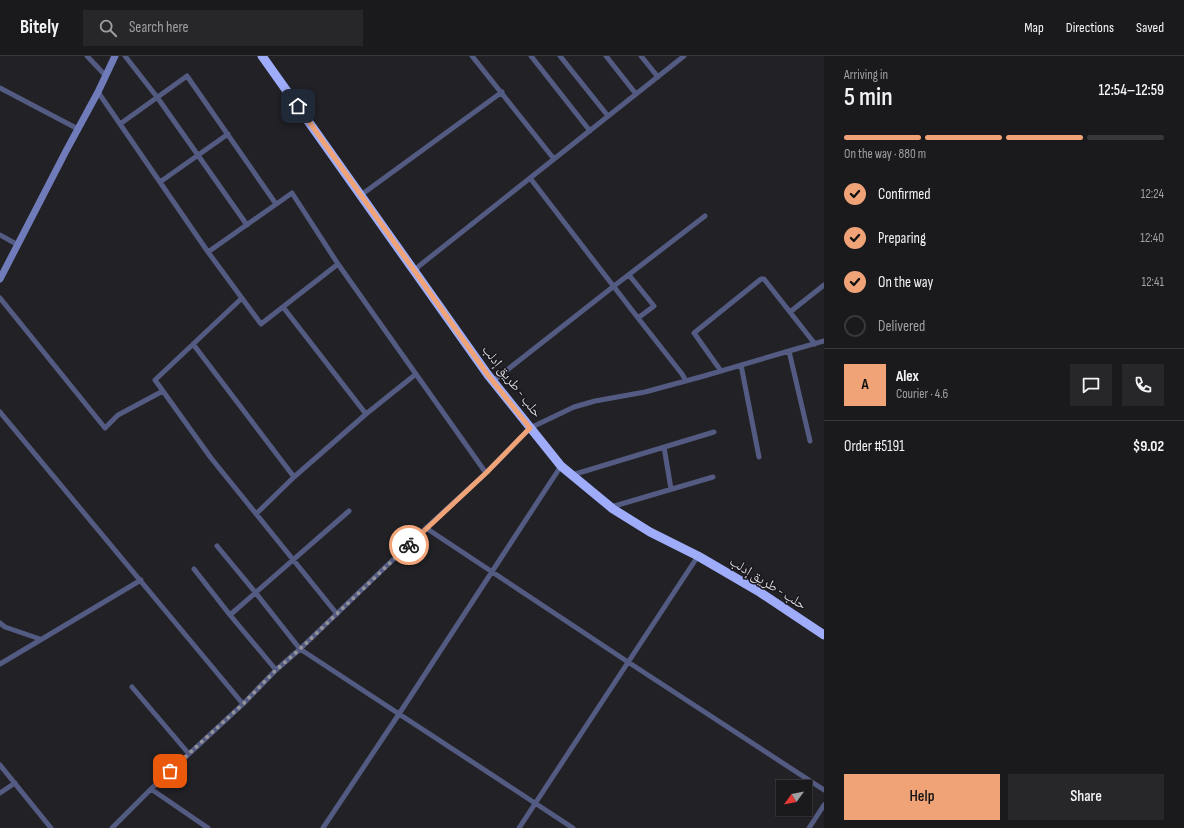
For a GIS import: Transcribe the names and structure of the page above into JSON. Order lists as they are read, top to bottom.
{
  "streets": {
    "highway": ["حلب - طريق إدلب"]
  },
  "north": "bottom left",
  "page": {
    "header": "Bitely",
    "search": "Search here",
    "nav": ["Map", "Directions", "Saved"],
    "heading": ["5 min", "Arriving in", "12:54–12:59"],
    "panel": [
      "Alex",
      "Courier · 4.6",
      "Order #5191",
      "$9.02"
    ],
    "bar": "On the way · 880 m",
    "list": [
      ["Confirmed", "12:24"],
      ["Preparing", "12:40"],
      ["On the way", "12:41"],
      "Delivered"
    ],
    "round": "A",
    "buttons": ["Help", "Share"]
  }
}
